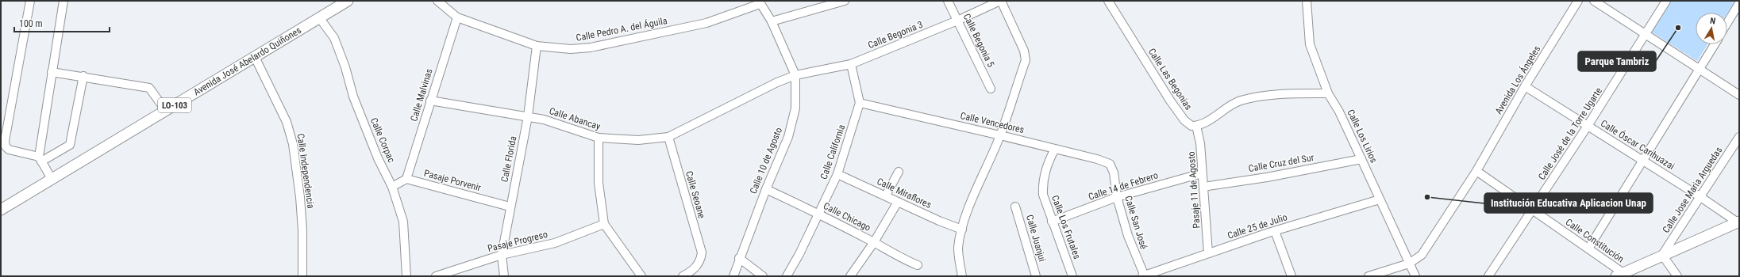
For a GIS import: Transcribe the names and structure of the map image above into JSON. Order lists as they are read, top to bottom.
{
  "streets": {
    "main road": ["Avenida José Abelardo Quiñones", "LO-103"],
    "street": [
      "Calle Pedro A. del Águila",
      "Calle Begonia 3",
      "Calle Begonia 5",
      "Calle Las Begonias",
      "Avenida Los Ángeles",
      "Calle Malvinas",
      "Calle Abancay",
      "Calle Vencedores",
      "Calle José de la Torre Ugarte",
      "Calle Los Lirios",
      "Calle Corpac",
      "Calle Óscar Carihuazai",
      "Calle California",
      "Calle Florida",
      "Calle 10 de Agosto",
      "Calle Cruz del Sur",
      "Calle Independencia",
      "Pasaje Porvenir",
      "Calle 14 de Febrero",
      "Pasaje 11 de Agosto",
      "Calle Jose Maria Arguedas",
      "Calle Miraflores",
      "Calle Seoane",
      "Calle Chicago",
      "Calle San José",
      "Calle 25 de Julio",
      "Calle Los Frutales",
      "Calle Juanjui",
      "Calle Constitución",
      "Pasaje Progreso"
    ]
  },
  "crossings": [
    ["Calle Pedro A. del Águila", "Calle Malvinas"],
    ["Calle Pedro A. del Águila", "Calle Florida"],
    ["Calle Pedro A. del Águila", "Calle 10 de Agosto"],
    ["Calle Begonia 3", "Calle Begonia 5"],
    ["Calle Begonia 3", "Calle Abancay"],
    ["Calle Begonia 3", "Calle California"],
    ["Calle Begonia 3", "Calle 10 de Agosto"],
    ["Avenida José Abelardo Quiñones", "Calle Corpac"],
    ["Avenida José Abelardo Quiñones", "Calle Independencia"],
    ["Calle Las Begonias", "Pasaje 11 de Agosto"],
    ["Avenida Los Ángeles", "Calle Los Lirios"],
    ["Avenida Los Ángeles", "Calle Óscar Carihuazai"],
    ["Avenida Los Ángeles", "Calle Constitución"],
    ["Calle Malvinas", "Calle Abancay"],
    ["Calle Malvinas", "Pasaje Porvenir"],
    ["Calle Abancay", "Calle Florida"],
    ["Calle Abancay", "Calle 10 de Agosto"],
    ["Calle Abancay", "Calle Seoane"],
    ["Calle Vencedores", "Calle California"],
    ["Calle Vencedores", "Calle San José"],
    ["Calle Vencedores", "Calle Los Frutales"],
    ["Calle José de la Torre Ugarte", "Calle Óscar Carihuazai"],
    ["Calle José de la Torre Ugarte", "Calle Constitución"],
    ["Calle Los Lirios", "Calle Cruz del Sur"],
    ["Calle Los Lirios", "Calle 25 de Julio"],
    ["Calle Óscar Carihuazai", "Calle Jose Maria Arguedas"],
    ["Calle California", "Calle Miraflores"],
    ["Calle California", "Calle Chicago"],
    ["Calle Florida", "Pasaje Porvenir"],
    ["Calle Florida", "Pasaje Progreso"],
    ["Calle 10 de Agosto", "Calle Chicago"],
    ["Calle Cruz del Sur", "Pasaje 11 de Agosto"],
    ["Calle 14 de Febrero", "Pasaje 11 de Agosto"],
    ["Calle 14 de Febrero", "Calle San José"],
    ["Calle 14 de Febrero", "Calle Los Frutales"],
    ["Pasaje 11 de Agosto", "Calle 25 de Julio"],
    ["Calle San José", "Calle 25 de Julio"]
  ],
  "places": ["Parque Tambriz", "Institución Educativa Aplicacion Unap"],
  "scale_bar": "100 m",
  "north": "top"
}
